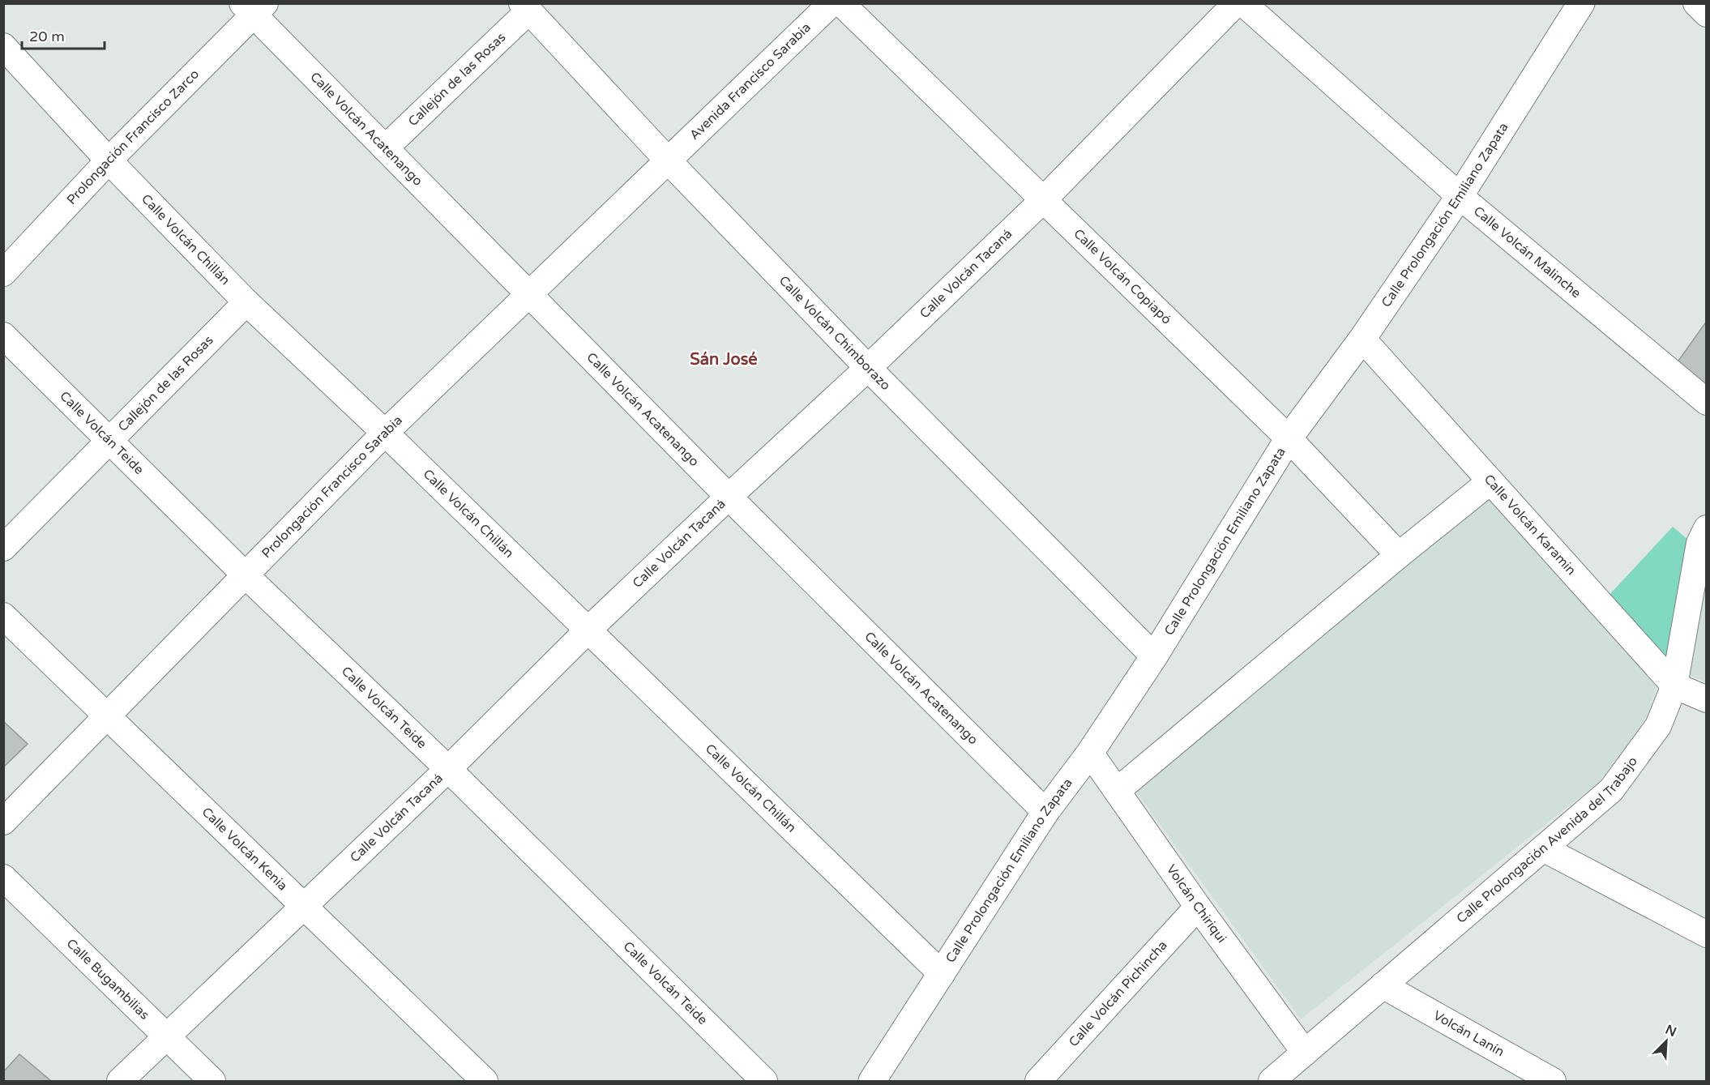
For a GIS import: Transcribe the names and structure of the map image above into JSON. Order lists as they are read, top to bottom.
{
  "streets": {
    "street": [
      "Callejón de las Rosas",
      "Avenida Francisco Sarabia",
      "Calle Volcán Acatenango",
      "Prolongación Francisco Zarco",
      "Calle Prolongación Emiliano Zapata",
      "Calle Volcán Chillán",
      "Calle Volcán Malinche",
      "Calle Volcán Tacaná",
      "Calle Volcán Copiapó",
      "Calle Volcán Chimborazo",
      "Calle Volcán Teide",
      "Prolongación Francisco Sarabia",
      "Calle Volcán Karamin",
      "Calle Prolongación Avenida del Trabajo",
      "Calle Volcán Kenia",
      "Volcán Chiriqui",
      "Calle Bugambilias",
      "Calle Volcán Pichincha",
      "Volcán Lanín"
    ]
  },
  "crossings": [
    ["Callejón de las Rosas", "Calle Volcán Acatenango"],
    ["Callejón de las Rosas", "Calle Volcán Chillán"],
    ["Callejón de las Rosas", "Calle Volcán Chimborazo"],
    ["Callejón de las Rosas", "Calle Volcán Teide"],
    ["Avenida Francisco Sarabia", "Calle Volcán Chimborazo"],
    ["Avenida Francisco Sarabia", "Prolongación Francisco Sarabia"],
    ["Calle Volcán Acatenango", "Prolongación Francisco Zarco"],
    ["Calle Volcán Acatenango", "Calle Prolongación Emiliano Zapata"],
    ["Calle Volcán Acatenango", "Calle Volcán Tacaná"],
    ["Calle Volcán Acatenango", "Prolongación Francisco Sarabia"],
    ["Prolongación Francisco Zarco", "Calle Volcán Chillán"],
    ["Calle Prolongación Emiliano Zapata", "Calle Volcán Chillán"],
    ["Calle Prolongación Emiliano Zapata", "Calle Volcán Malinche"],
    ["Calle Prolongación Emiliano Zapata", "Calle Volcán Copiapó"],
    ["Calle Prolongación Emiliano Zapata", "Calle Volcán Chimborazo"],
    ["Calle Prolongación Emiliano Zapata", "Calle Volcán Karamin"],
    ["Calle Prolongación Emiliano Zapata", "Volcán Chiriqui"],
    ["Calle Volcán Chillán", "Calle Volcán Tacaná"],
    ["Calle Volcán Chillán", "Prolongación Francisco Sarabia"],
    ["Calle Volcán Tacaná", "Calle Volcán Copiapó"],
    ["Calle Volcán Tacaná", "Calle Volcán Chimborazo"],
    ["Calle Volcán Tacaná", "Calle Volcán Teide"],
    ["Calle Volcán Tacaná", "Calle Volcán Kenia"],
    ["Calle Volcán Tacaná", "Calle Bugambilias"],
    ["Calle Volcán Chimborazo", "Prolongación Francisco Sarabia"],
    ["Calle Volcán Teide", "Prolongación Francisco Sarabia"],
    ["Prolongación Francisco Sarabia", "Calle Volcán Kenia"],
    ["Calle Volcán Karamin", "Calle Prolongación Avenida del Trabajo"],
    ["Calle Prolongación Avenida del Trabajo", "Volcán Chiriqui"],
    ["Calle Prolongación Avenida del Trabajo", "Volcán Lanín"],
    ["Volcán Chiriqui", "Calle Volcán Pichincha"]
  ],
  "districts": ["Sán José"],
  "scale_bar": "20 m",
  "north": "top right"
}
